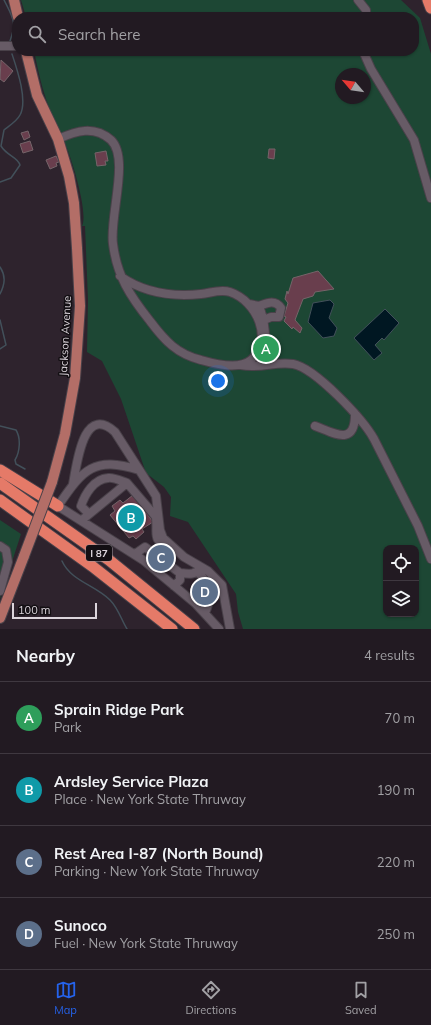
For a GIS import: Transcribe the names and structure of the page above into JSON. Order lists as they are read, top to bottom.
{
  "streets": {
    "highway": ["I 87"],
    "main road": ["Jackson Avenue"]
  },
  "scale_bar": "100 m",
  "north": "top left",
  "page": {
    "search": "Search here",
    "pins": [
      "A",
      "B",
      "C",
      "D"
    ],
    "scale": "100 m",
    "heading": ["Nearby", "4 results"],
    "list": [
      {
        "mark": "A",
        "name": "Sprain Ridge Park",
        "note": "Park",
        "value": "70 m"
      },
      {
        "mark": "B",
        "name": "Ardsley Service Plaza",
        "note": "Place · New York State Thruway",
        "value": "190 m"
      },
      {
        "mark": "C",
        "name": "Rest Area I-87 (North Bound)",
        "note": "Parking · New York State Thruway",
        "value": "220 m"
      },
      {
        "mark": "D",
        "name": "Sunoco",
        "note": "Fuel · New York State Thruway",
        "value": "250 m"
      }
    ],
    "nav": ["Map", "Directions", "Saved"]
  }
}
